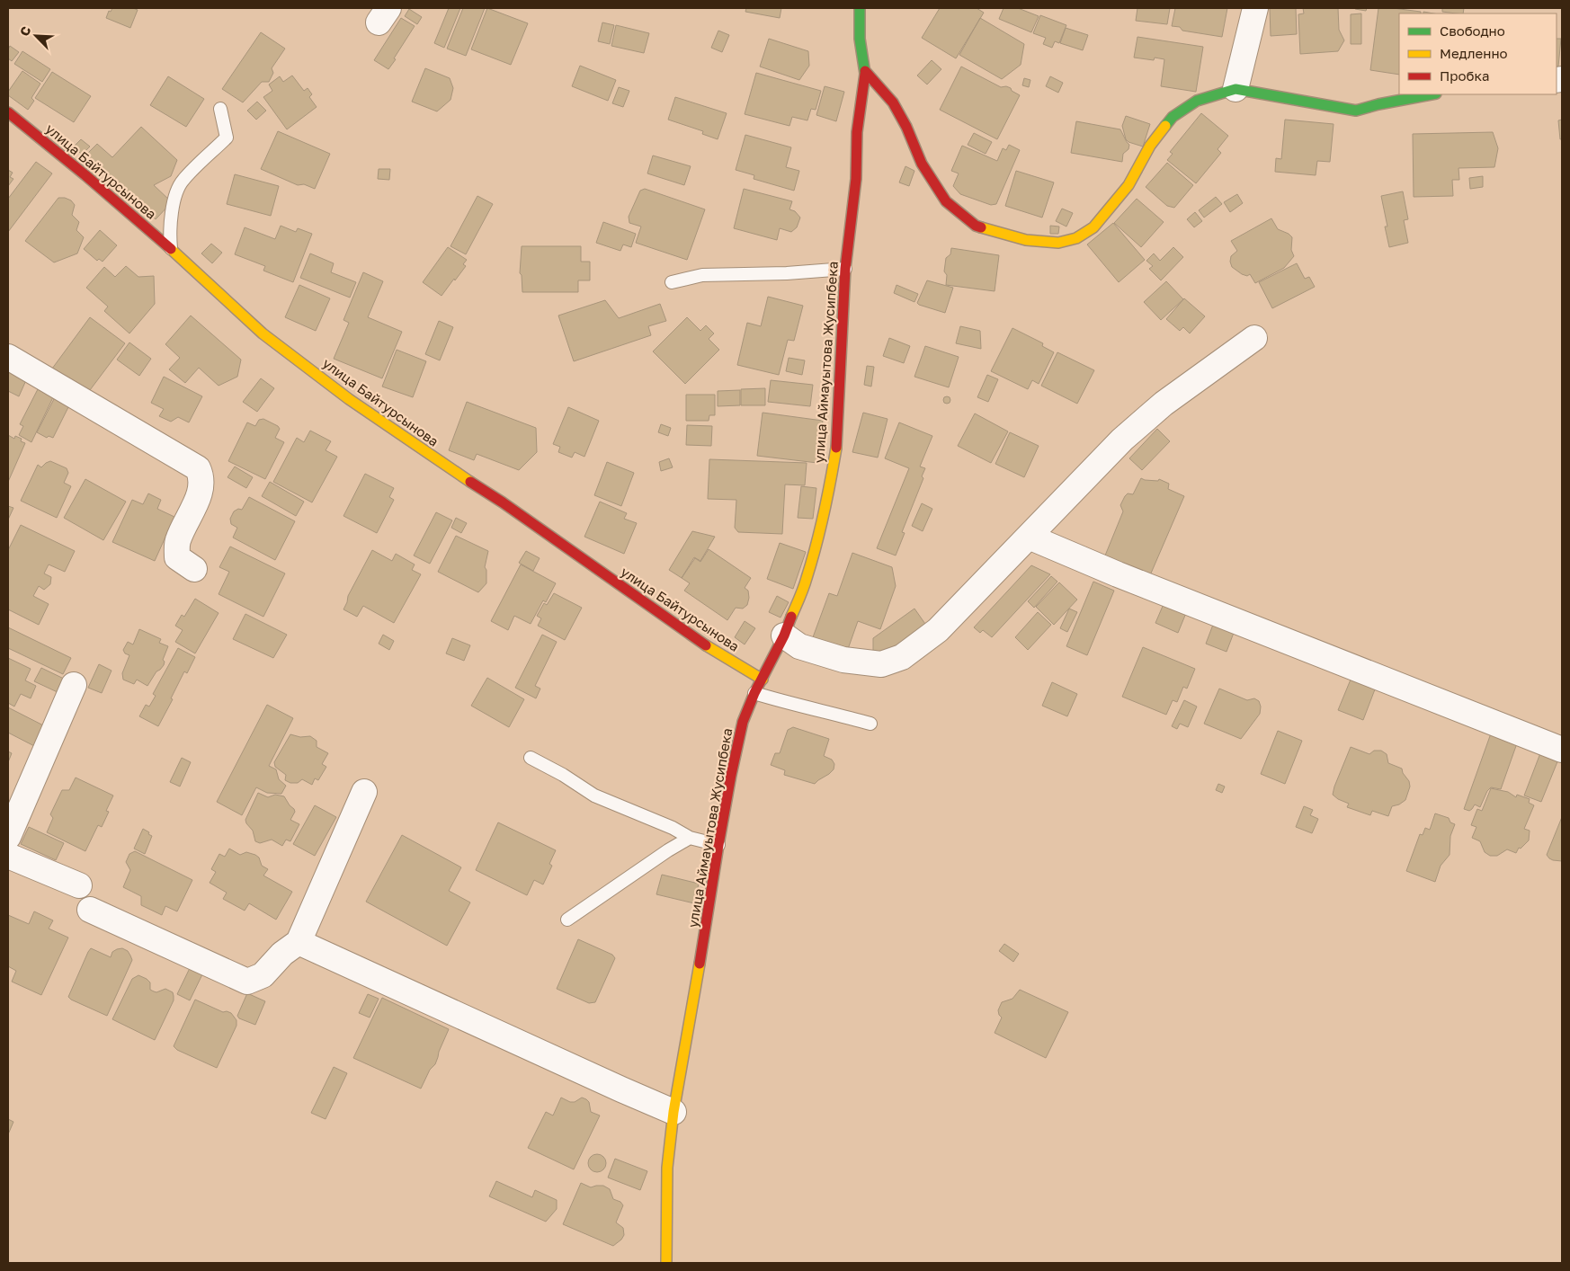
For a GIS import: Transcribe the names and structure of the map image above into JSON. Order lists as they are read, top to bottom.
{
  "streets": {
    "street": ["улица Байтурсынова", "улица Аймауытова Жусипбека"]
  },
  "crossings": [
    ["улица Байтурсынова", "улица Аймауытова Жусипбека"]
  ],
  "legend": ["Свободно", "Медленно", "Пробка"],
  "north": "top left"
}
